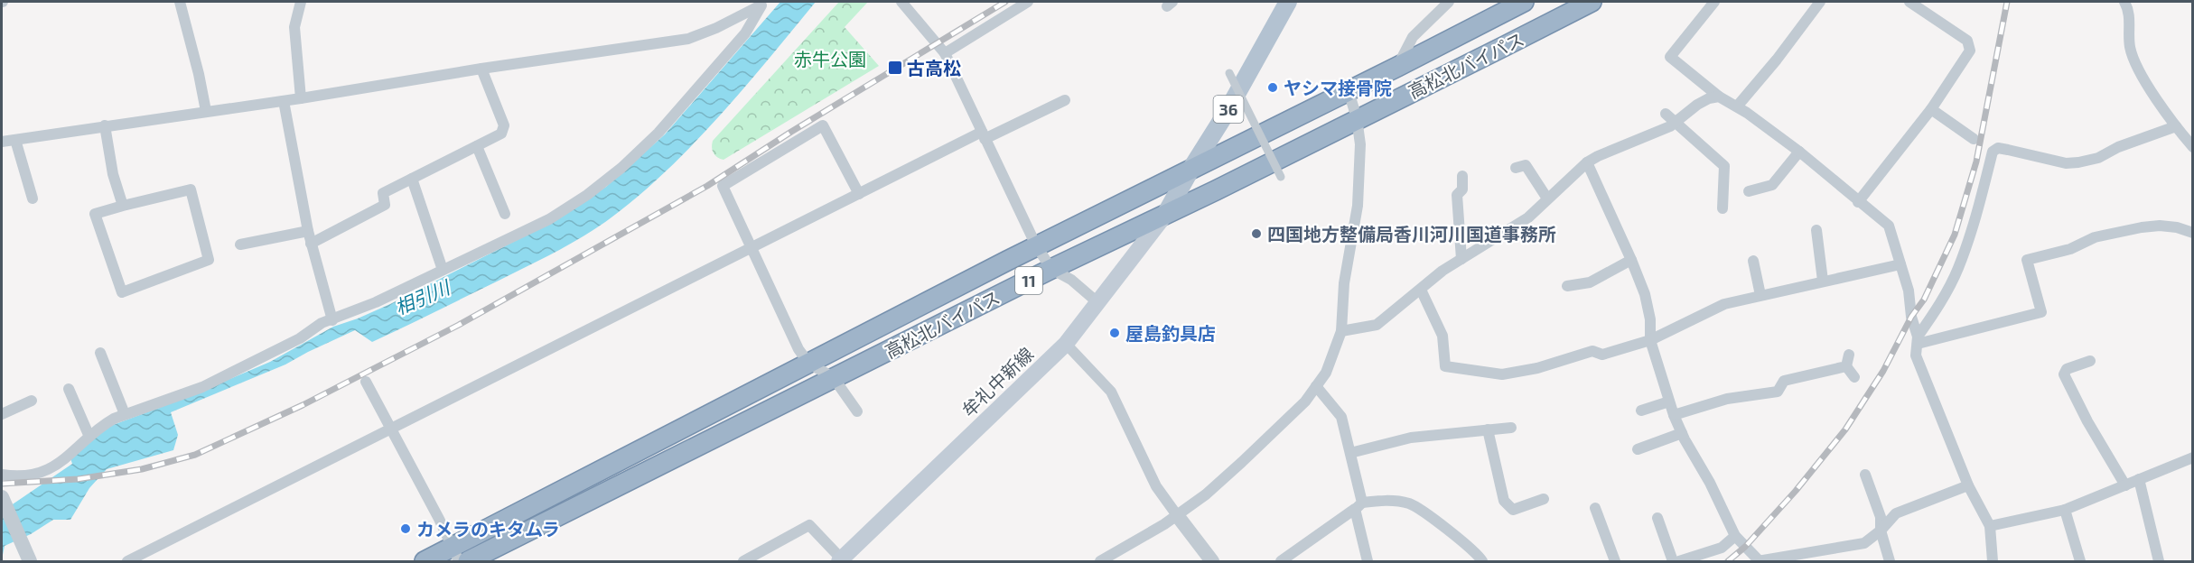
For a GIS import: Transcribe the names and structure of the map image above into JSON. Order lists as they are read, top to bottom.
{
  "streets": {
    "highway": ["高松北バイパス", "11"],
    "main road": ["36", "牟礼中新線"]
  },
  "crossings": [
    ["高松北バイパス", "36"],
    ["高松北バイパス", "牟礼中新線"],
    ["36", "牟礼中新線"]
  ],
  "water": ["相引川"],
  "parks": ["赤牛公園"],
  "places": {
    "transit": ["古高松"],
    "other": [
      "ヤシマ接骨院",
      "四国地方整備局香川河川国道事務所",
      "屋島釣具店",
      "カメラのキタムラ"
    ]
  }
}
